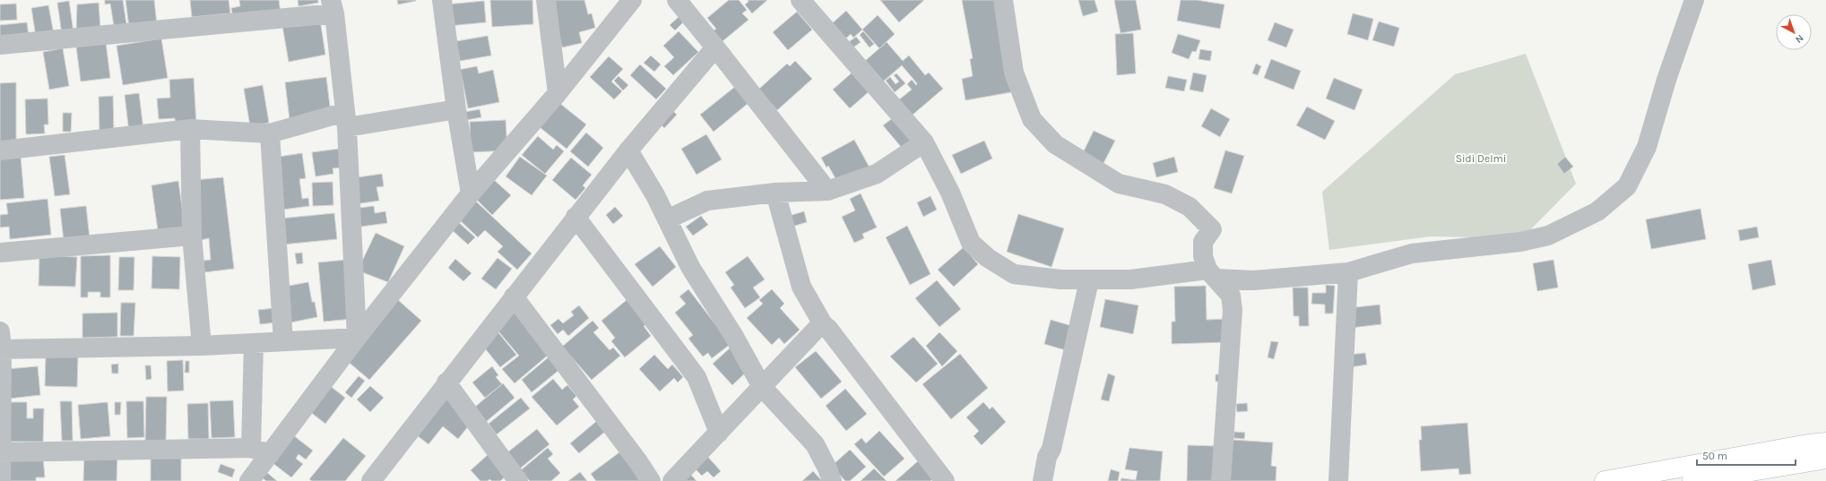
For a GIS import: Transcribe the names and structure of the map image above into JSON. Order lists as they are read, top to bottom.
{
  "parks": ["Sidi Delmi"],
  "scale_bar": "50 m",
  "north": "bottom right"
}
